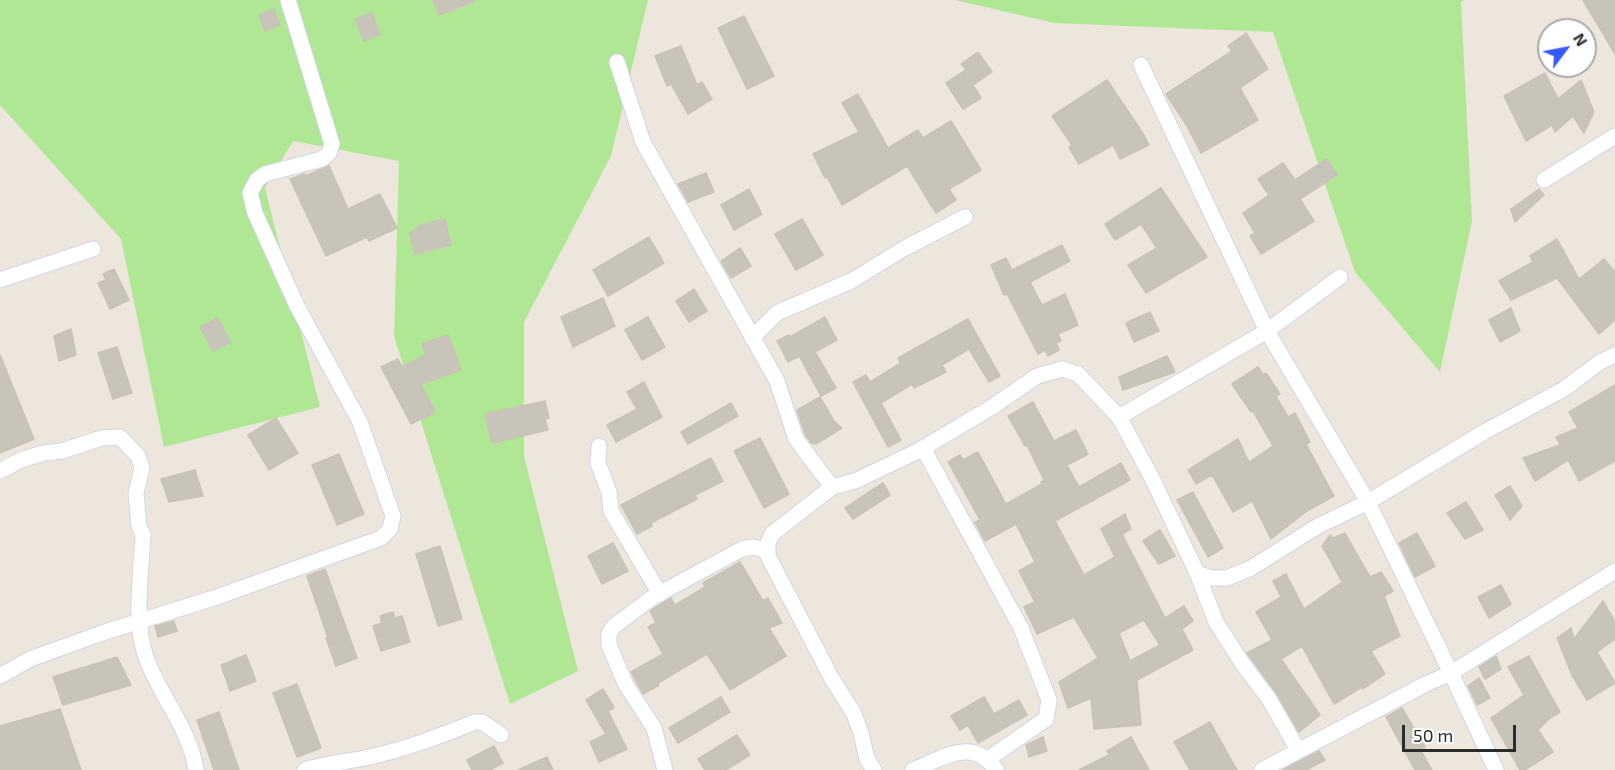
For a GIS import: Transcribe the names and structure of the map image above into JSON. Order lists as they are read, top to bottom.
{
  "scale_bar": "50 m",
  "north": "top right"
}
